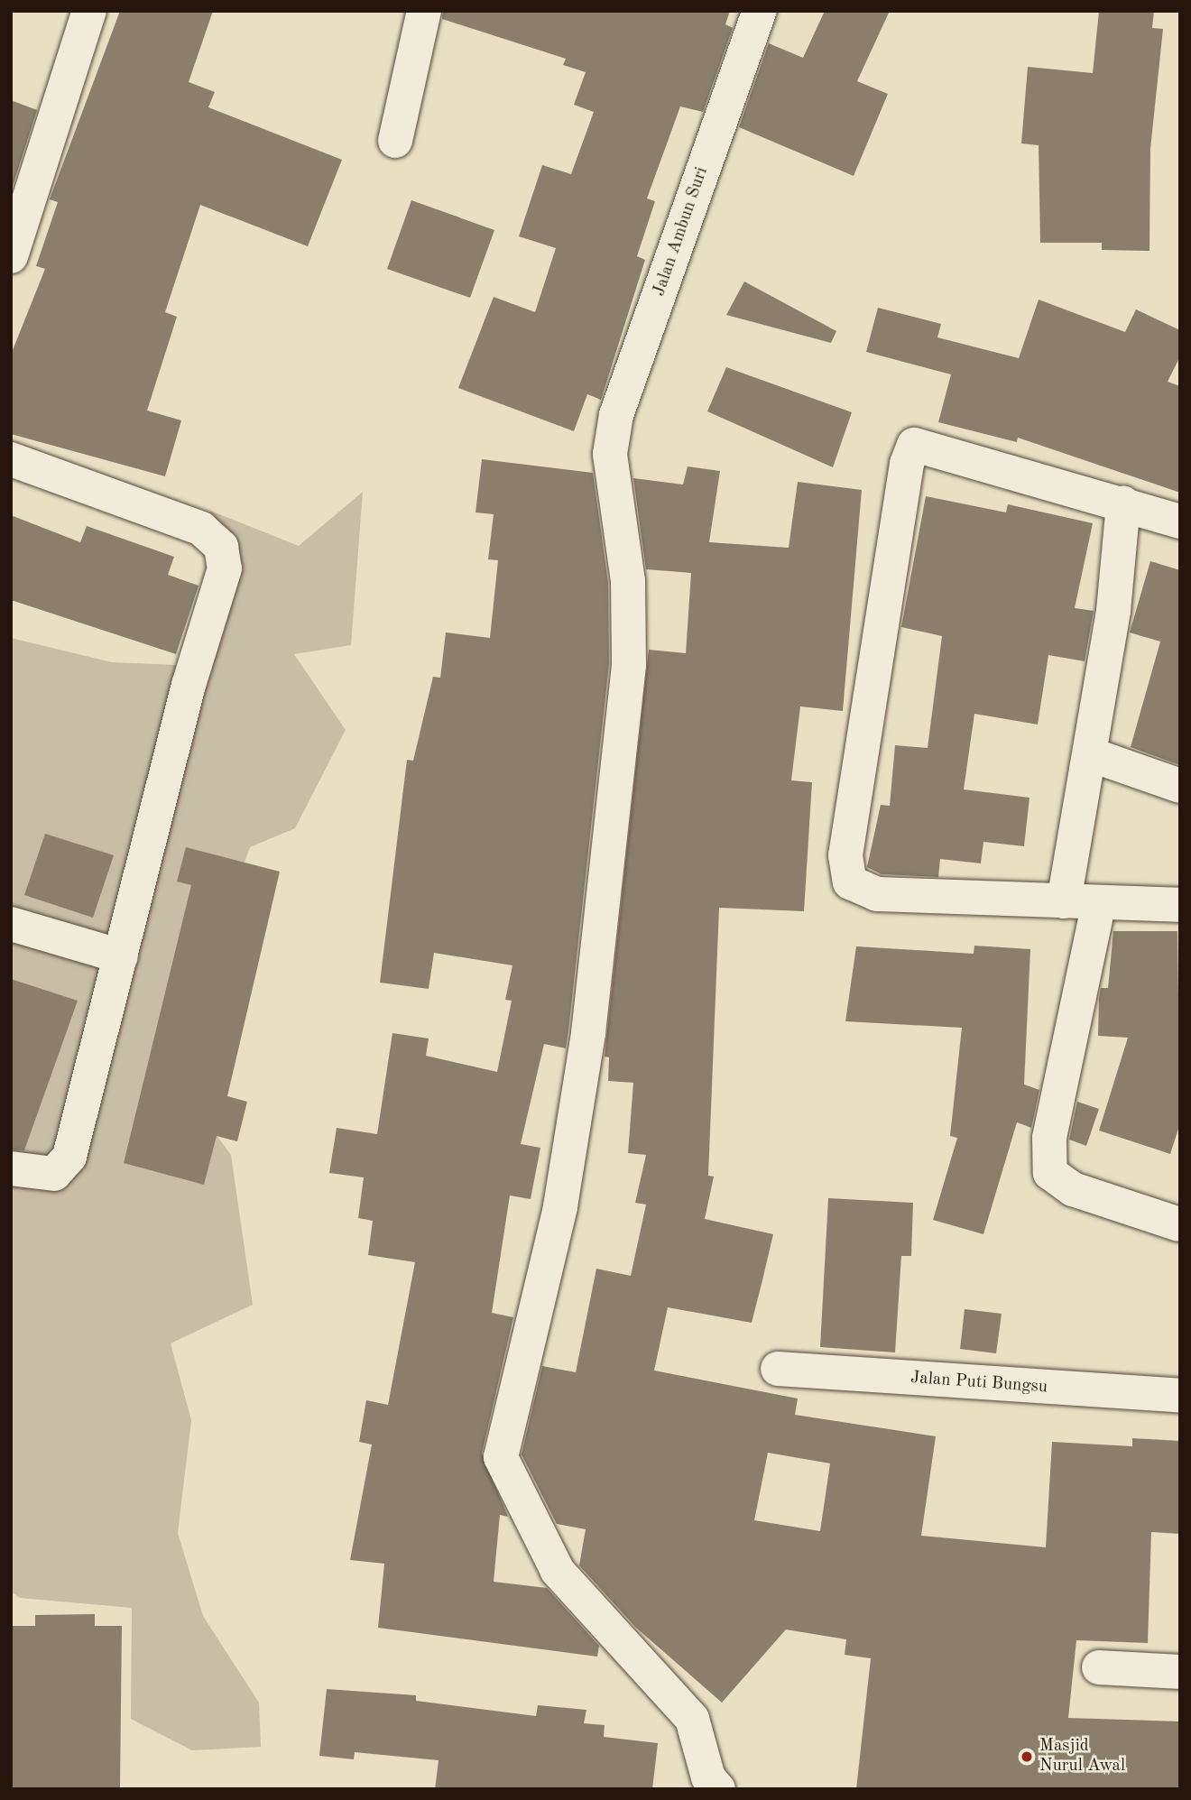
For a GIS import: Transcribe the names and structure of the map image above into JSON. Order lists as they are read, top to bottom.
{
  "streets": {
    "street": ["Jalan Ambun Suri", "Jalan Puti Bungsu"]
  },
  "places": ["Masjid Nurul Awal"]
}
